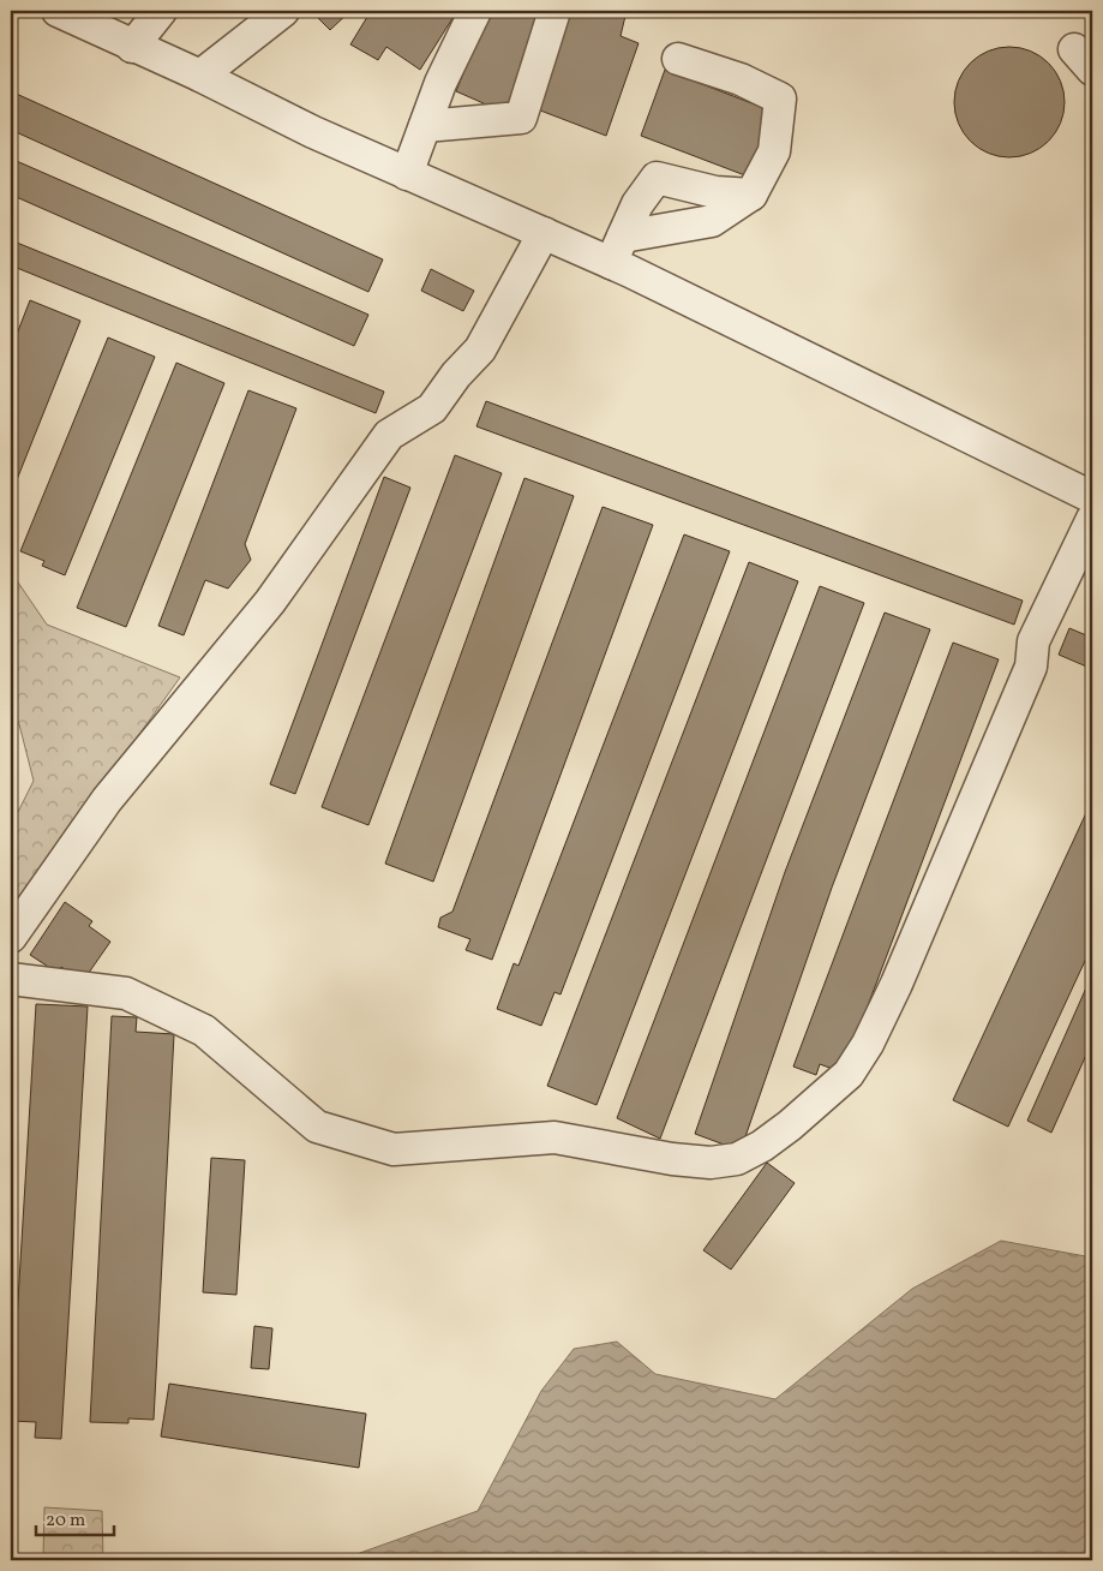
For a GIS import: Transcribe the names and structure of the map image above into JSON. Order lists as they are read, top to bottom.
{
  "scale_bar": "20 m"
}
